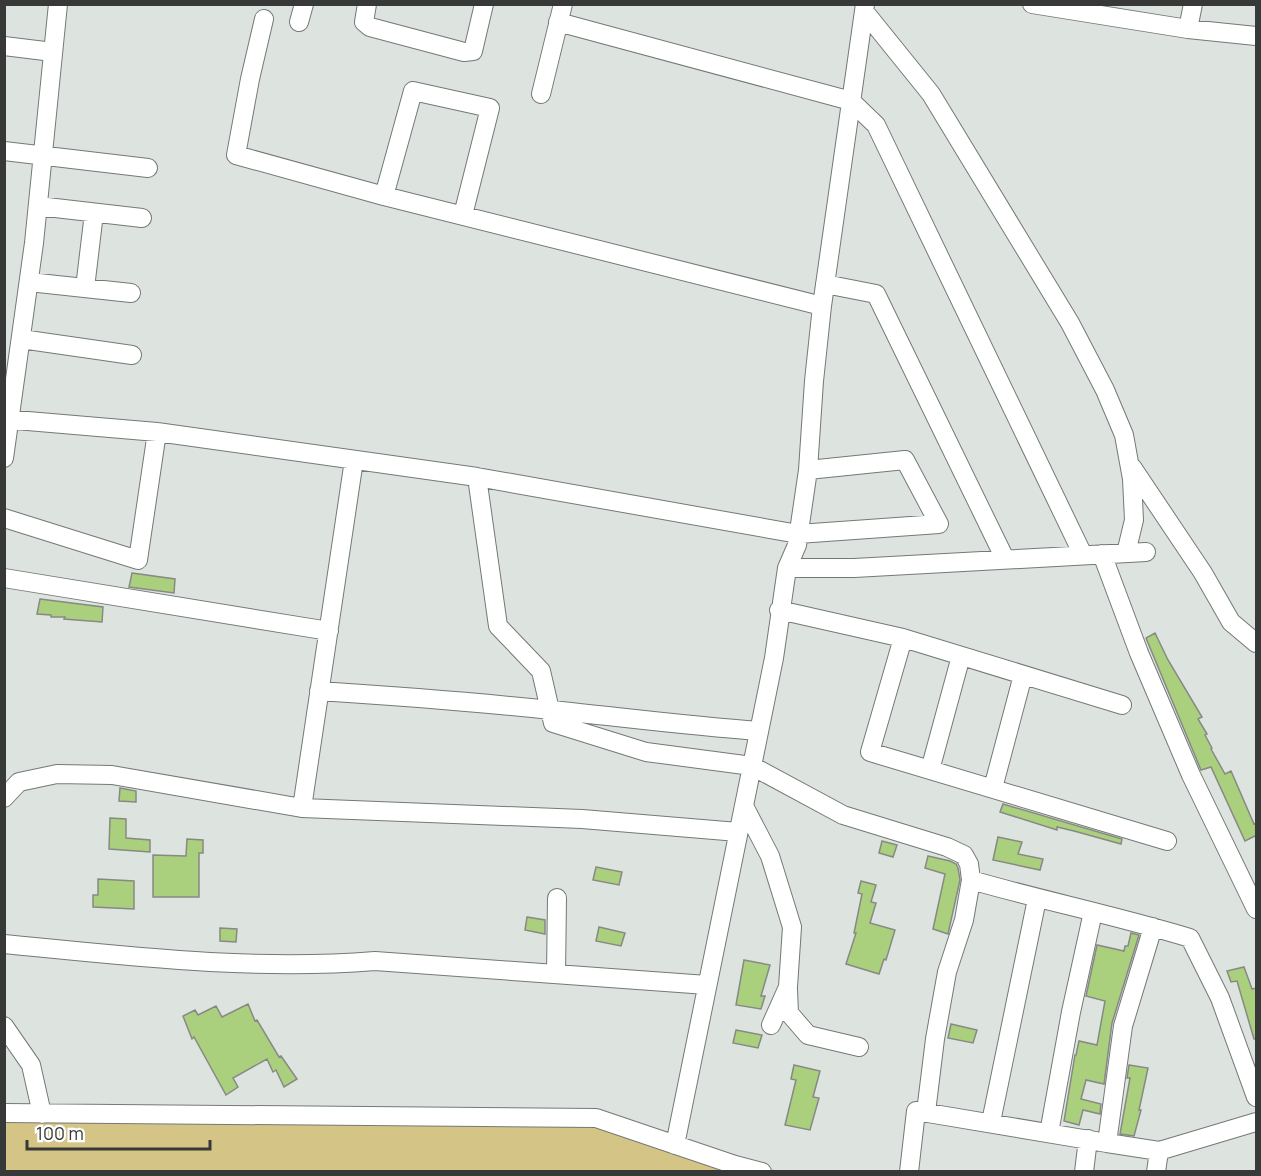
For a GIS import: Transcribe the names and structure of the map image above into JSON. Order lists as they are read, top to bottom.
{
  "scale_bar": "100 m"
}
